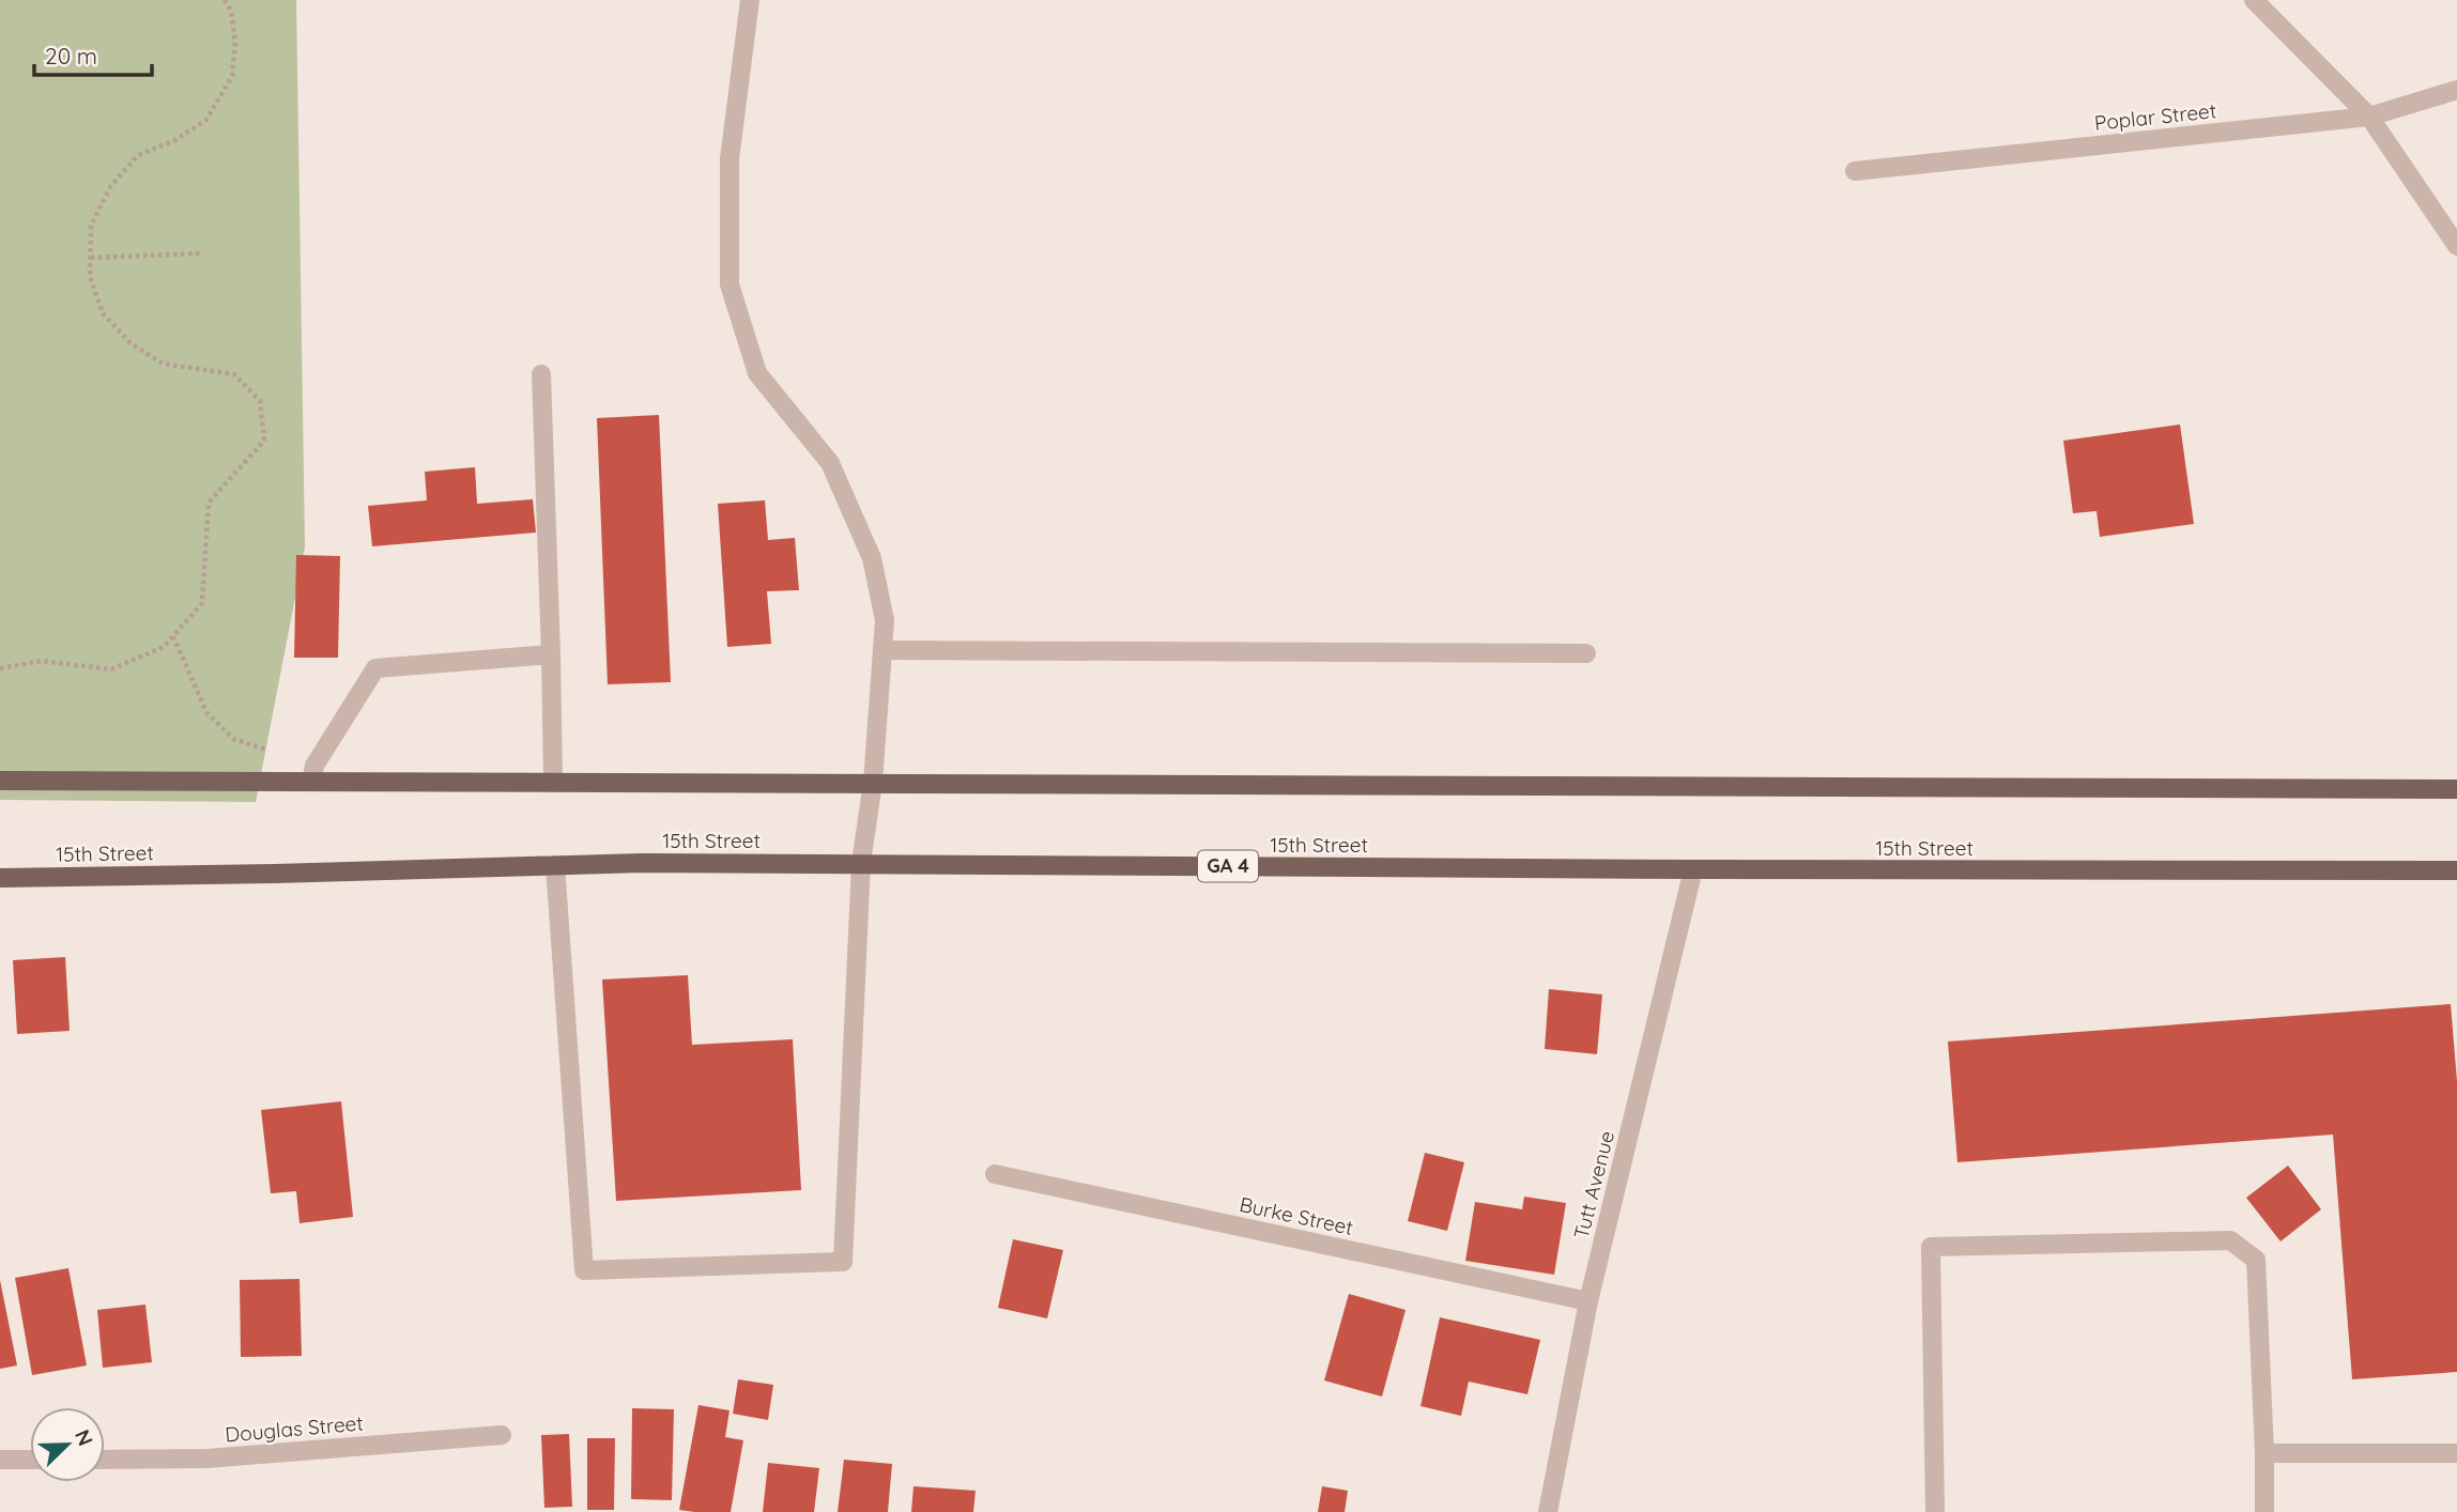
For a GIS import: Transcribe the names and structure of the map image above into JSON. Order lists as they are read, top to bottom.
{
  "streets": {
    "main road": ["15th Street", "GA 4"],
    "street": [
      "Poplar Street",
      "Tutt Avenue",
      "Burke Street",
      "Douglas Street"
    ]
  },
  "crossings": [
    ["15th Street", "Tutt Avenue"],
    ["Tutt Avenue", "Burke Street"]
  ],
  "scale_bar": "20 m",
  "north": "top right"
}
